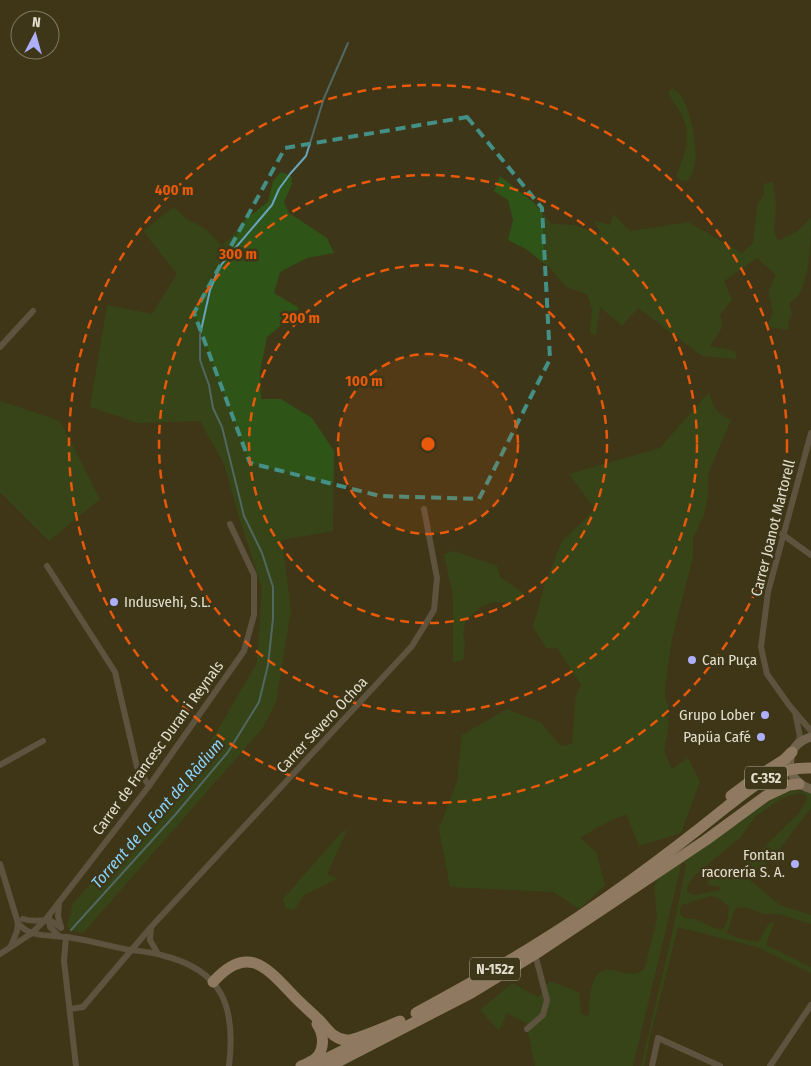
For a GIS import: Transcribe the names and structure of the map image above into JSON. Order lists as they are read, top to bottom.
{
  "streets": {
    "highway": ["C-352", "N-152z"],
    "street": ["Carrer Joanot Martorell", "Carrer Severo Ochoa", "Carrer de Francesc Duran i Reynals"]
  },
  "crossings": [
    ["C-352", "N-152z"]
  ],
  "water": ["Torrent de la Font del Ràdium"],
  "places": [
    "Indusvehi, S.L.",
    "Can Puça",
    "Grupo Lober",
    "Papüa Café",
    "Fontan racorería S. A."
  ],
  "north": "top",
  "rings": [
    "400 m",
    "300 m",
    "200 m",
    "100 m"
  ]
}
